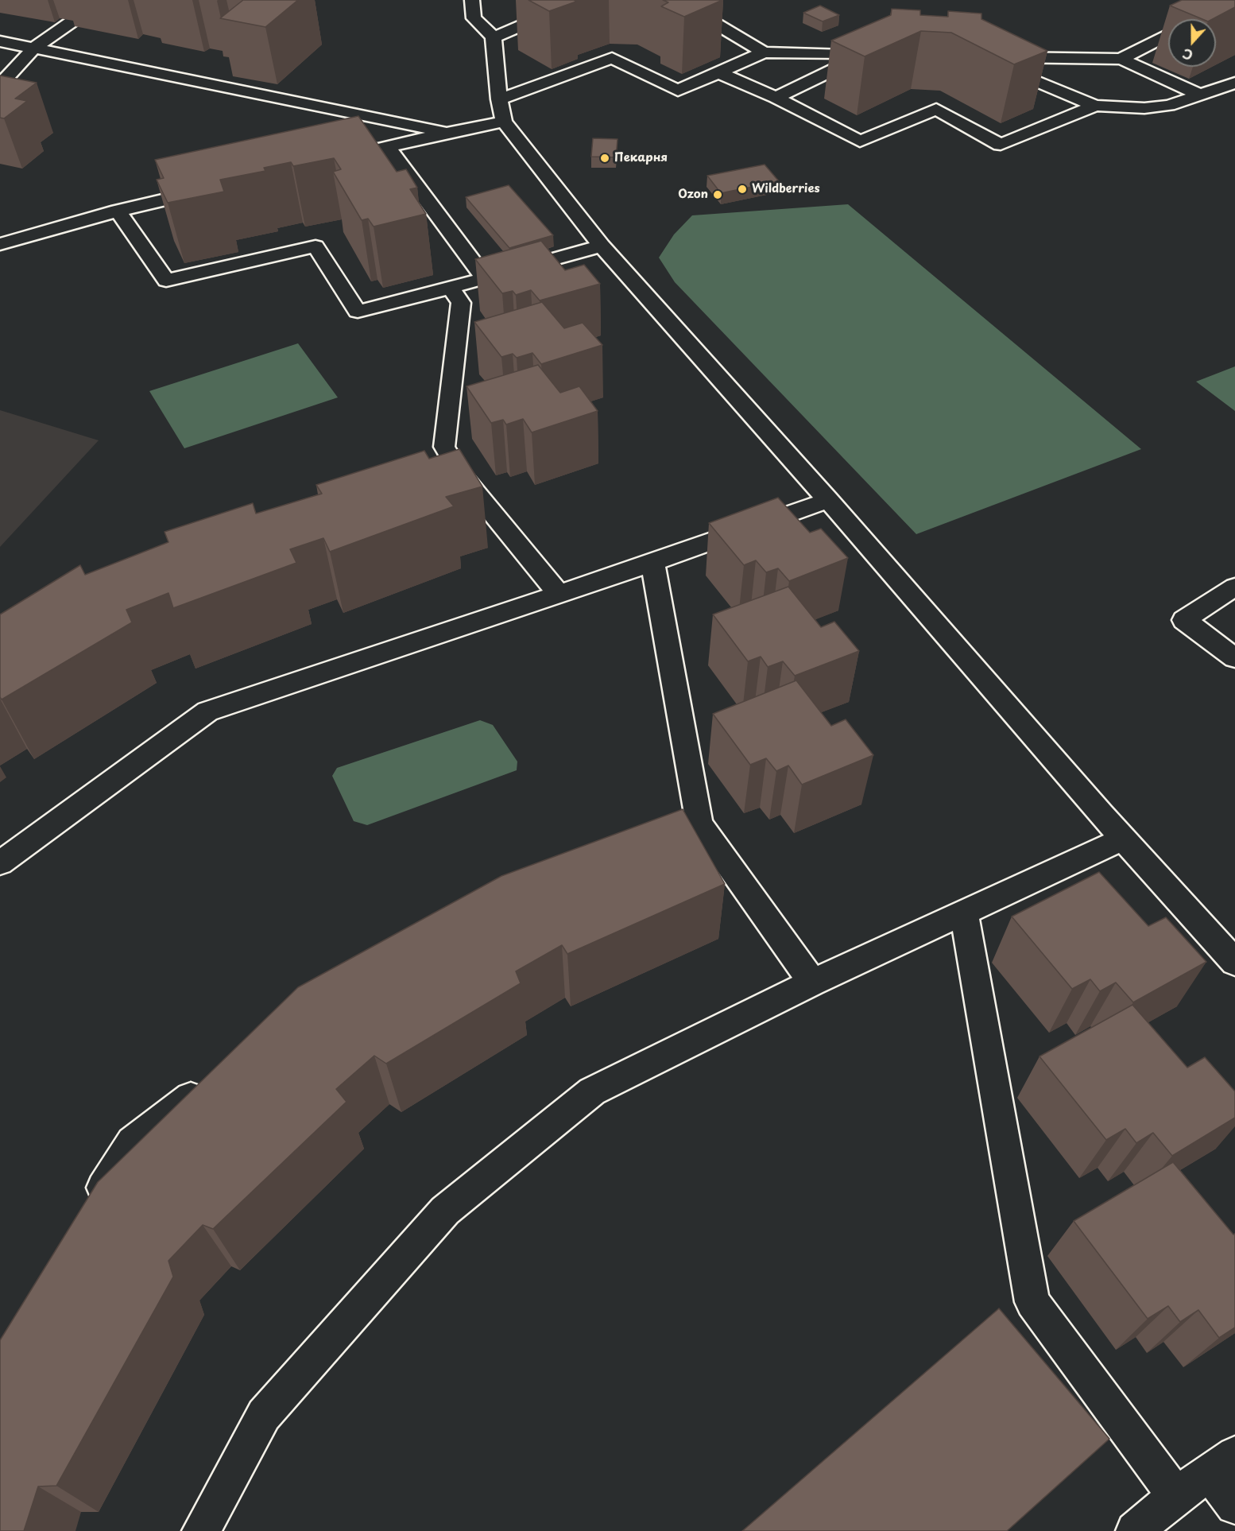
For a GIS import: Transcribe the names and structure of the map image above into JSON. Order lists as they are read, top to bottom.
{
  "places": ["Пекарня", "Wildberries", "Ozon"],
  "north": "bottom"
}
